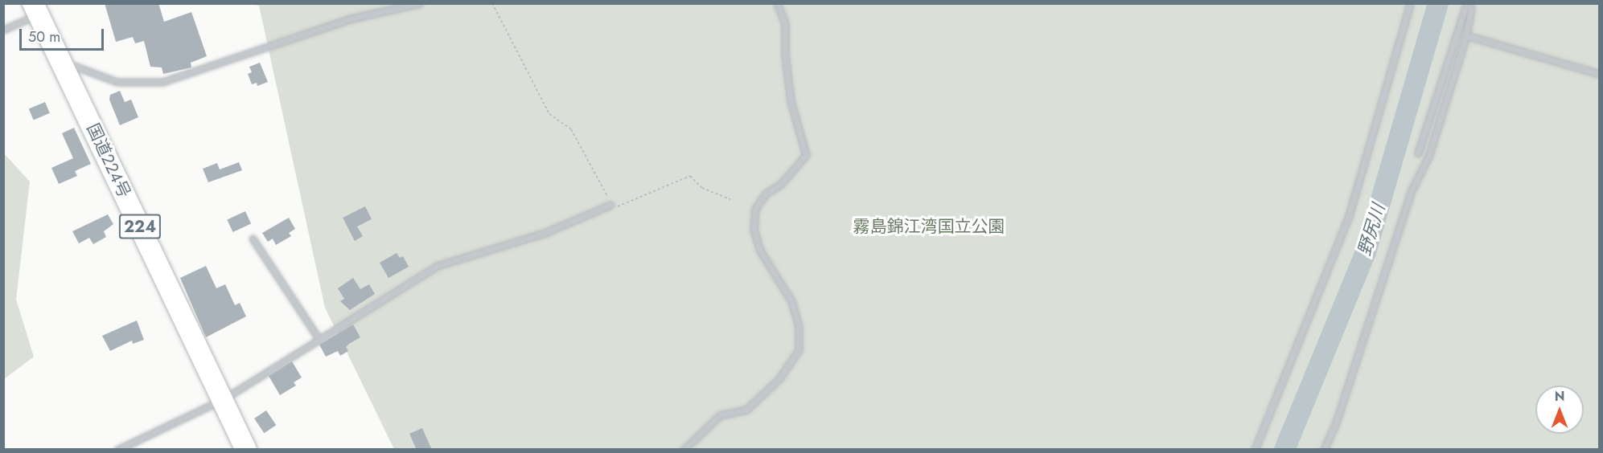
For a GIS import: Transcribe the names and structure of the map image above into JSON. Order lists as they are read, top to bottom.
{
  "streets": {
    "highway": ["国道224号", "224"]
  },
  "water": ["野尻川"],
  "parks": ["霧島錦江湾国立公園"],
  "scale_bar": "50 m",
  "north": "top"
}
